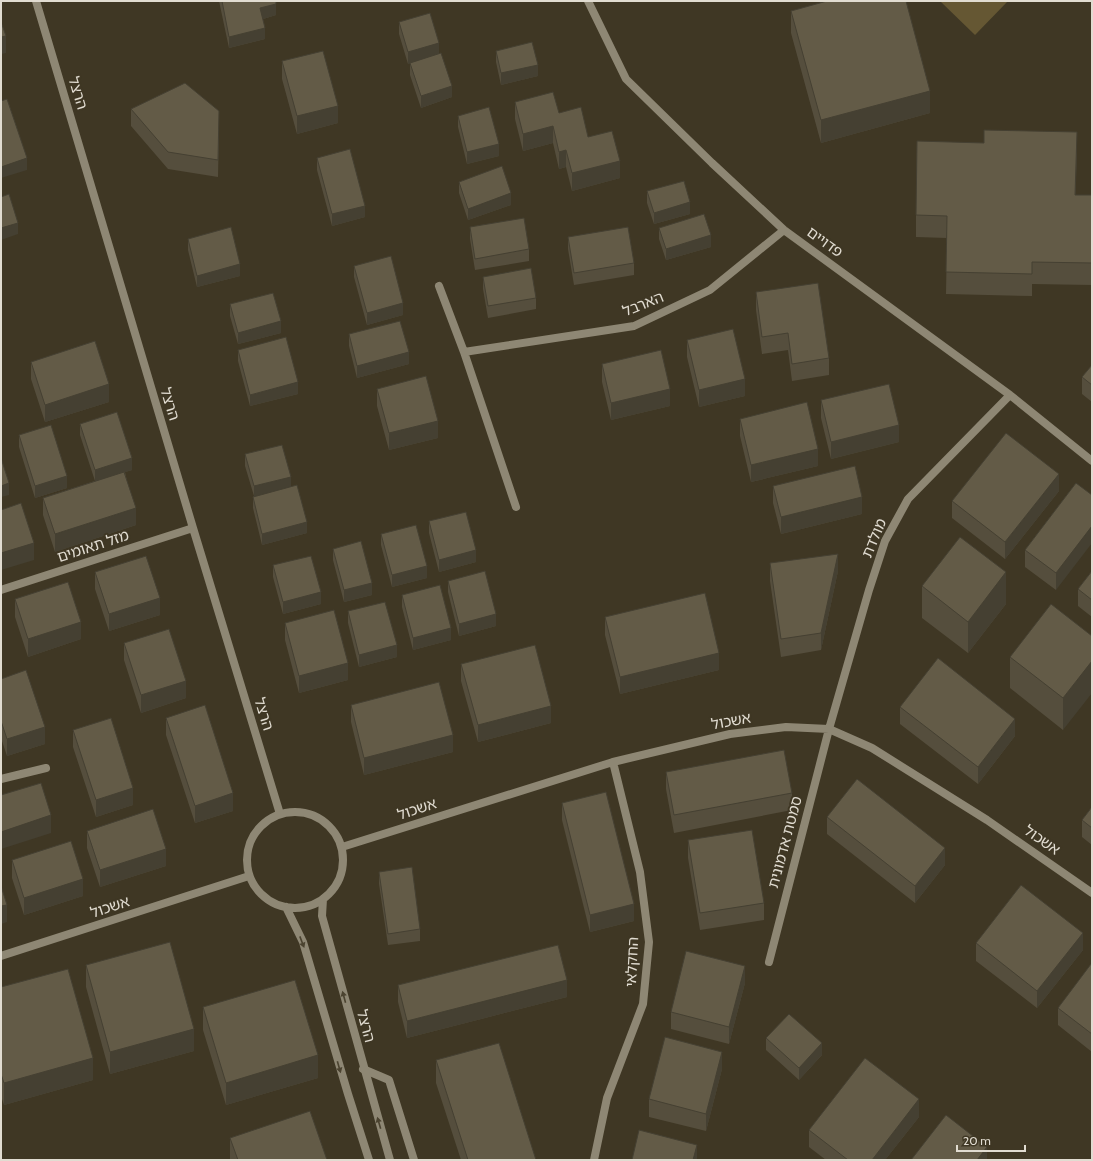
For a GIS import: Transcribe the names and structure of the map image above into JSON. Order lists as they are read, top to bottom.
{
  "streets": {
    "street": [
      "הרצל",
      "פדויים",
      "הארבל",
      "מולדת",
      "מזל תאומים",
      "אשכול",
      "סמטת אדמונית",
      "החקלאי"
    ]
  },
  "crossings": [
    ["הרצל", "מזל תאומים"],
    ["הרצל", "אשכול"],
    ["פדויים", "הארבל"],
    ["פדויים", "מולדת"],
    ["מולדת", "אשכול"],
    ["מולדת", "סמטת אדמונית"],
    ["אשכול", "סמטת אדמונית"],
    ["אשכול", "החקלאי"]
  ],
  "scale_bar": "20 m"
}
